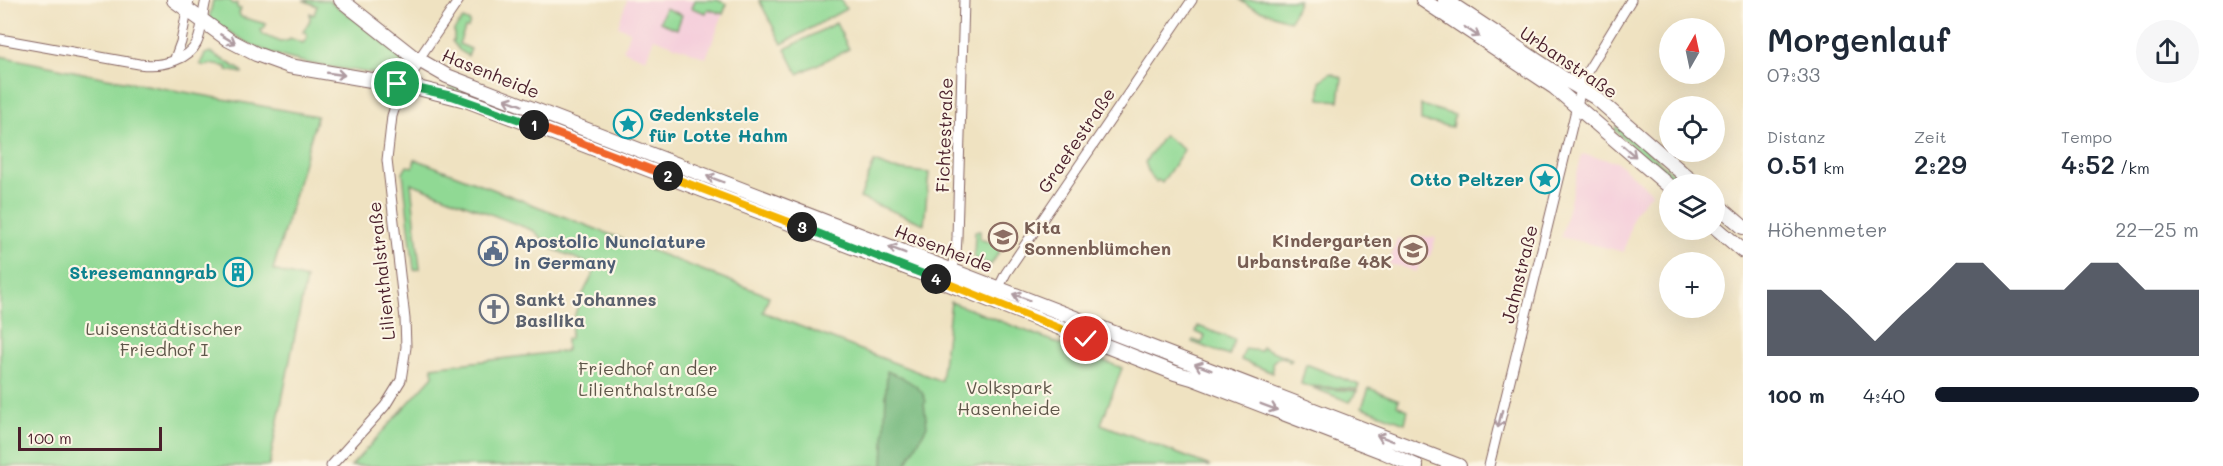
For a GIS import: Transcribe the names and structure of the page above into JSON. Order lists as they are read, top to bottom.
{
  "streets": {
    "main road": ["Urbanstraße", "Hasenheide"],
    "street": [
      "Fichtestraße",
      "Graefestraße",
      "Lilienthalstraße",
      "Jahnstraße"
    ]
  },
  "crossings": [
    ["Urbanstraße", "Jahnstraße"],
    ["Hasenheide", "Fichtestraße"],
    ["Hasenheide", "Graefestraße"],
    ["Hasenheide", "Lilienthalstraße"]
  ],
  "one_way": ["Jahnstraße"],
  "parks": ["Luisenstädtischer Friedhof I", "Friedhof an der Lilienthalstraße", "Volkspark Hasenheide"],
  "places": {
    "place": ["Gedenkstele für Lotte Hahm", "Otto Peltzer"],
    "school or university": ["Kita Sonnenblümchen", "Kindergarten Urbanstraße 48K"],
    "public building": ["Apostolic Nunciature in Germany"],
    "building": ["Stresemanngrab"],
    "church": ["Sankt Johannes Basilika"]
  },
  "scale_bar": "100 m",
  "north": "top",
  "page": {
    "heading": ["Morgenlauf", "07:33"],
    "map_buttons": "+",
    "stats": [
      ["Distanz", "0.51 km"],
      ["Zeit", "2:29"],
      ["Tempo", "4:52 /km"]
    ],
    "pins": [
      "1",
      "2",
      "3",
      "4"
    ],
    "chart": ["Höhenmeter", "22–25 m"],
    "list": [
      {
        "name": "100 m",
        "note": "4:40"
      }
    ],
    "scale": "100 m"
  }
}
